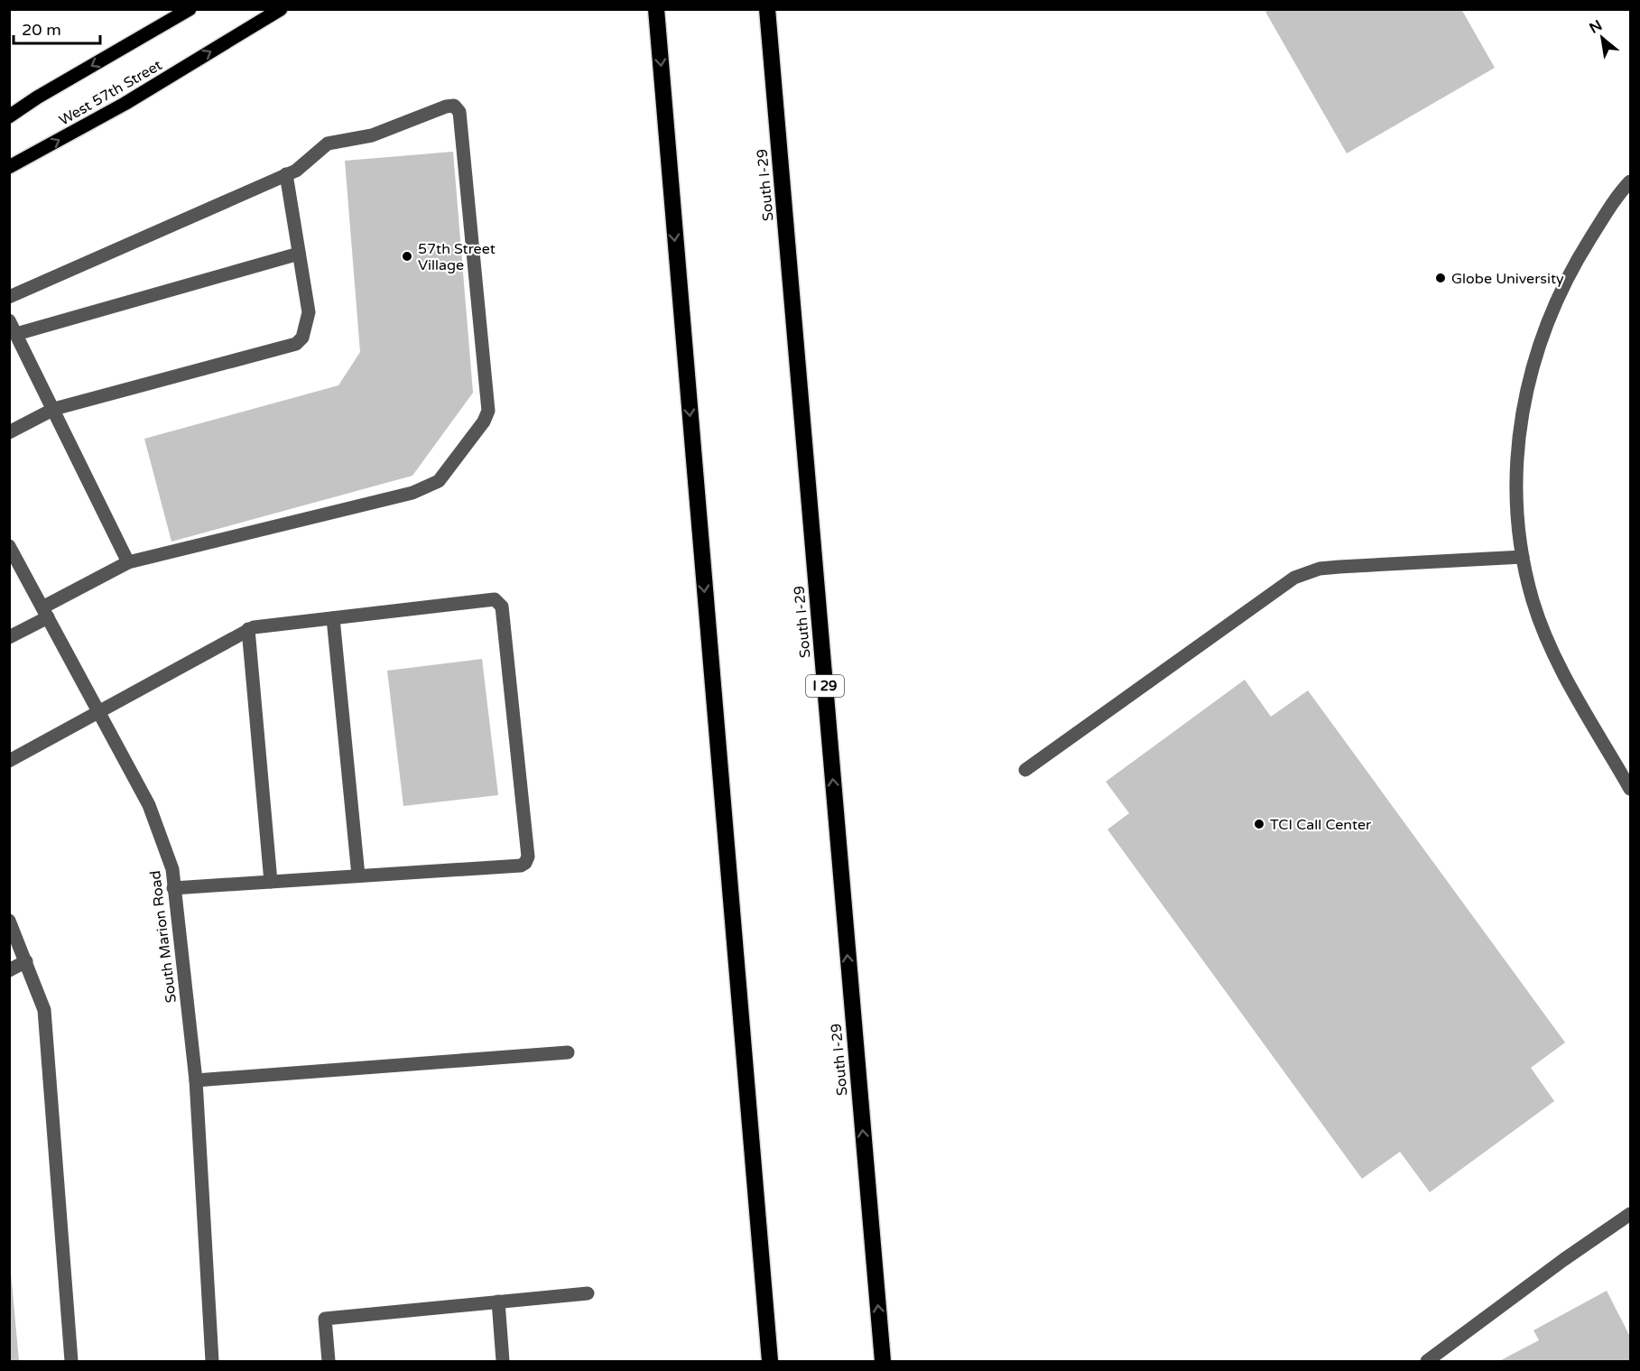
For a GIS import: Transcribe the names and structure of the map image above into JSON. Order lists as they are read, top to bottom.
{
  "streets": {
    "highway": ["South I-29", "I 29"],
    "main road": ["West 57th Street"],
    "street": ["South Marion Road"]
  },
  "places": ["57th Street Village", "Globe University", "TCI Call Center"],
  "scale_bar": "20 m",
  "north": "top left"
}
